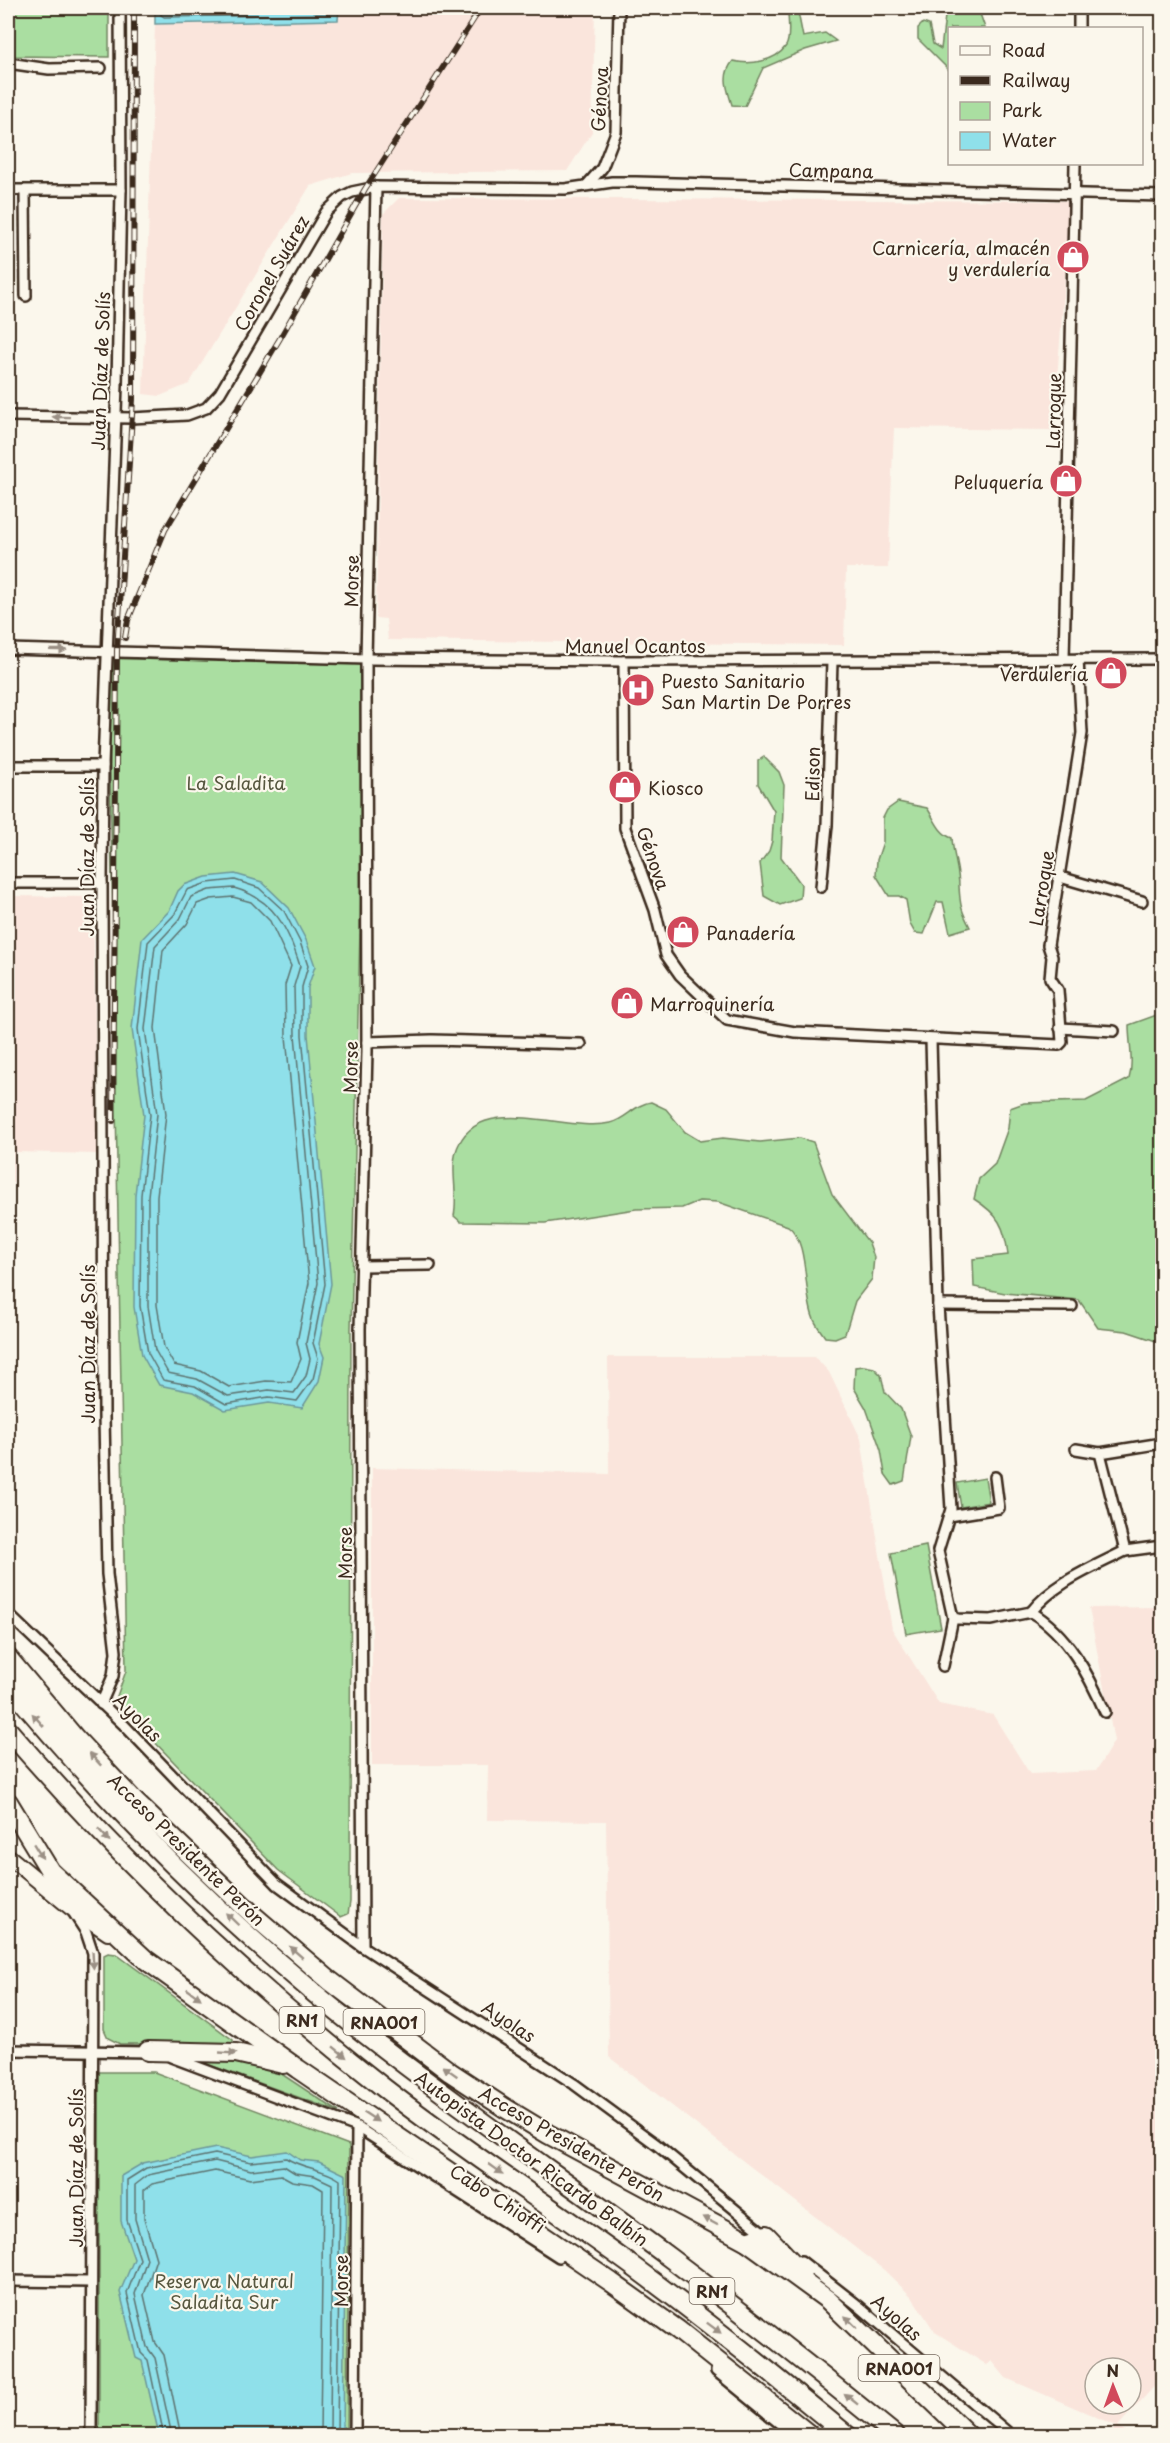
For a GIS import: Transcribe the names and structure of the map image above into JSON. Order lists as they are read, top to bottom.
{
  "streets": {
    "highway": [
      "Acceso Presidente Perón",
      "RN1",
      "RNA001",
      "Autopista Doctor Ricardo Balbín"
    ],
    "street": [
      "Génova",
      "Campana",
      "Coronel Suárez",
      "Juan Díaz de Solís",
      "Larroque",
      "Morse",
      "Manuel Ocantos",
      "Edison",
      "Ayolas",
      "Cabo Chioffi"
    ]
  },
  "crossings": [
    ["Génova", "Campana"],
    ["Génova", "Coronel Suárez"],
    ["Génova", "Manuel Ocantos"],
    ["Campana", "Coronel Suárez"],
    ["Campana", "Larroque"],
    ["Coronel Suárez", "Juan Díaz de Solís"],
    ["Coronel Suárez", "Morse"],
    ["Juan Díaz de Solís", "Manuel Ocantos"],
    ["Juan Díaz de Solís", "Ayolas"],
    ["Juan Díaz de Solís", "Cabo Chioffi"],
    ["Larroque", "Manuel Ocantos"],
    ["Morse", "Manuel Ocantos"],
    ["Morse", "Ayolas"],
    ["Morse", "Cabo Chioffi"],
    ["Manuel Ocantos", "Edison"]
  ],
  "parks": ["La Saladita", "Reserva Natural Saladita Sur"],
  "places": {
    "shop": [
      "Carnicería, almacén y verdulería",
      "Peluquería",
      "Verdulería",
      "Kiosco",
      "Panadería",
      "Marroquinería"
    ],
    "hospital": ["Puesto Sanitario San Martin De Porres"]
  },
  "legend": [
    "Road",
    "Railway",
    "Park",
    "Water"
  ],
  "north": "top"
}
